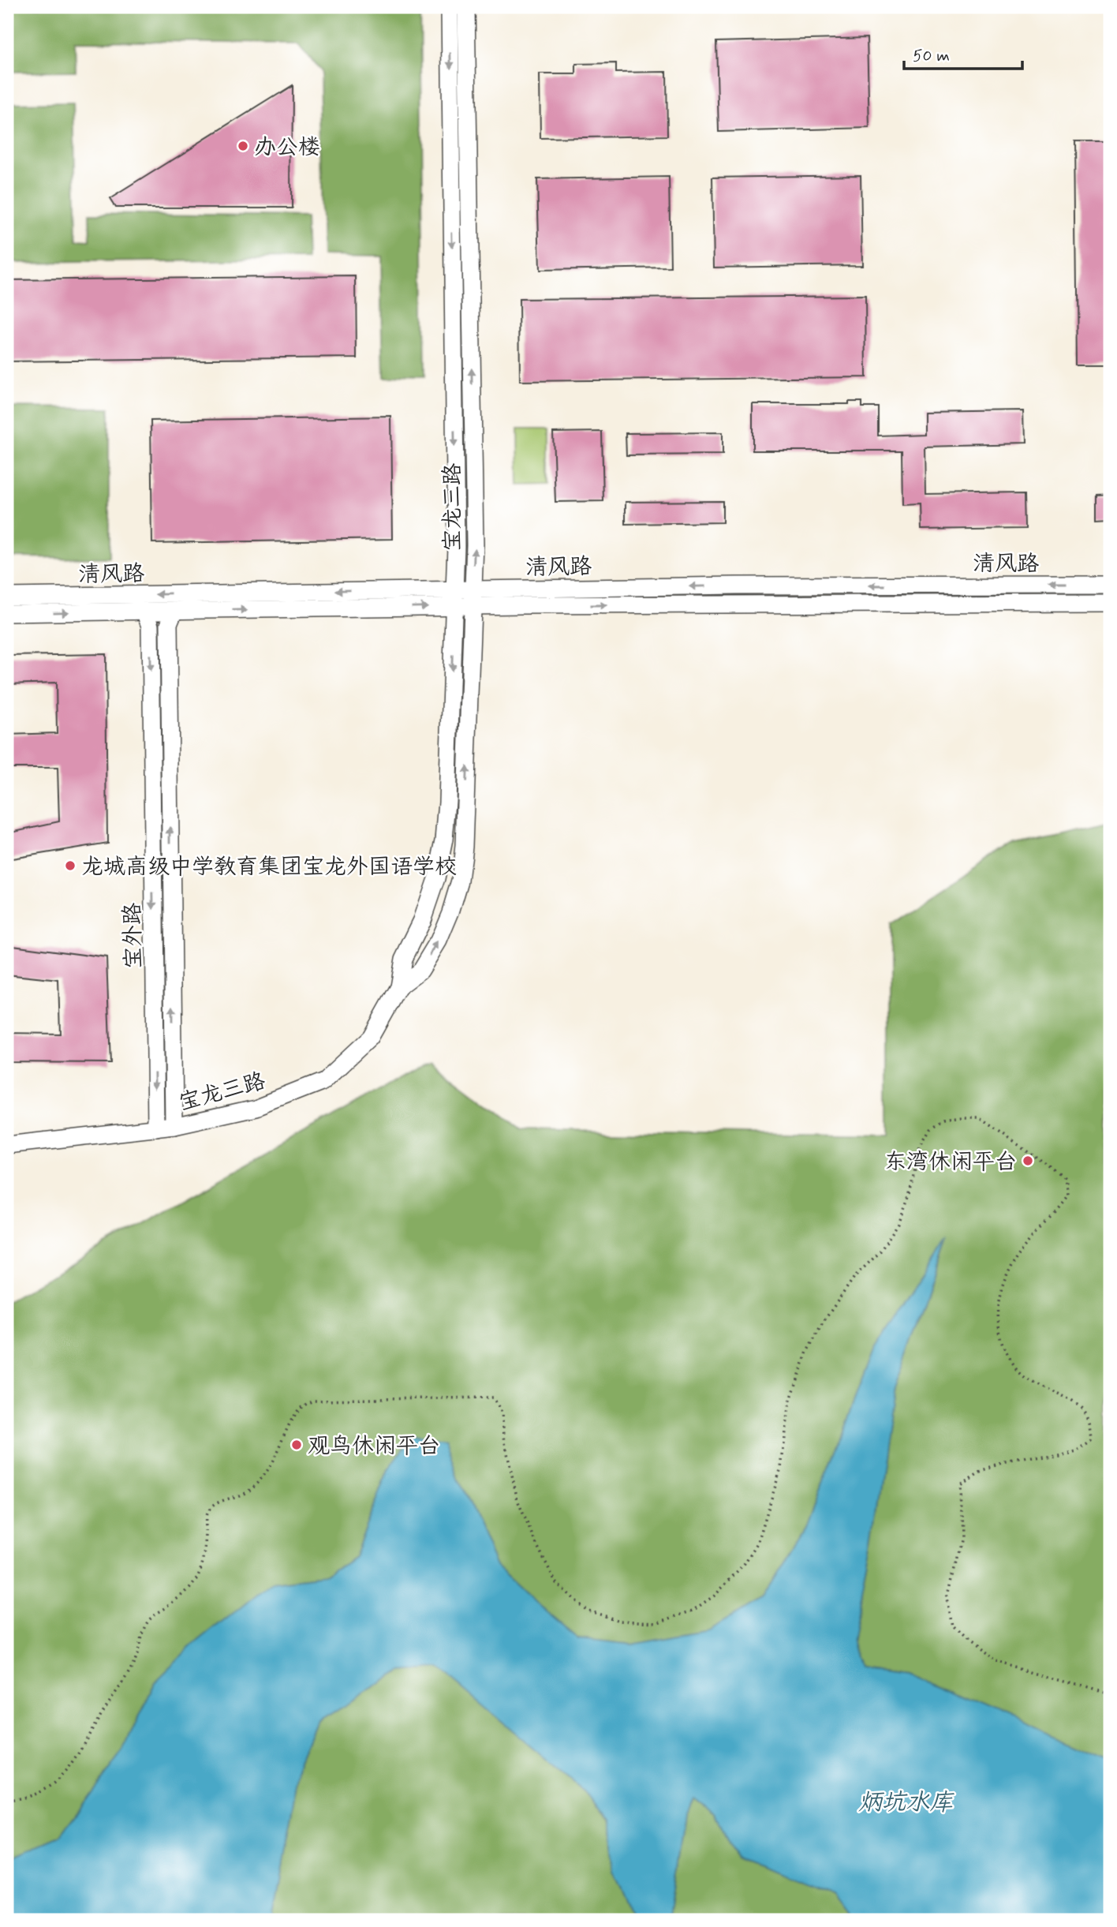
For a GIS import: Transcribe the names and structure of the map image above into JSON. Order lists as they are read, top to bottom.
{
  "streets": {
    "street": ["宝龙三路", "清风路", "宝外路"]
  },
  "crossings": [
    ["宝龙三路", "清风路"],
    ["宝龙三路", "宝外路"],
    ["清风路", "宝外路"]
  ],
  "water": ["炳坑水库"],
  "places": [
    "办公楼",
    "龙城高级中学教育集团宝龙外国语学校",
    "东湾休闲平台",
    "观鸟休闲平台"
  ],
  "scale_bar": "50 m"
}
